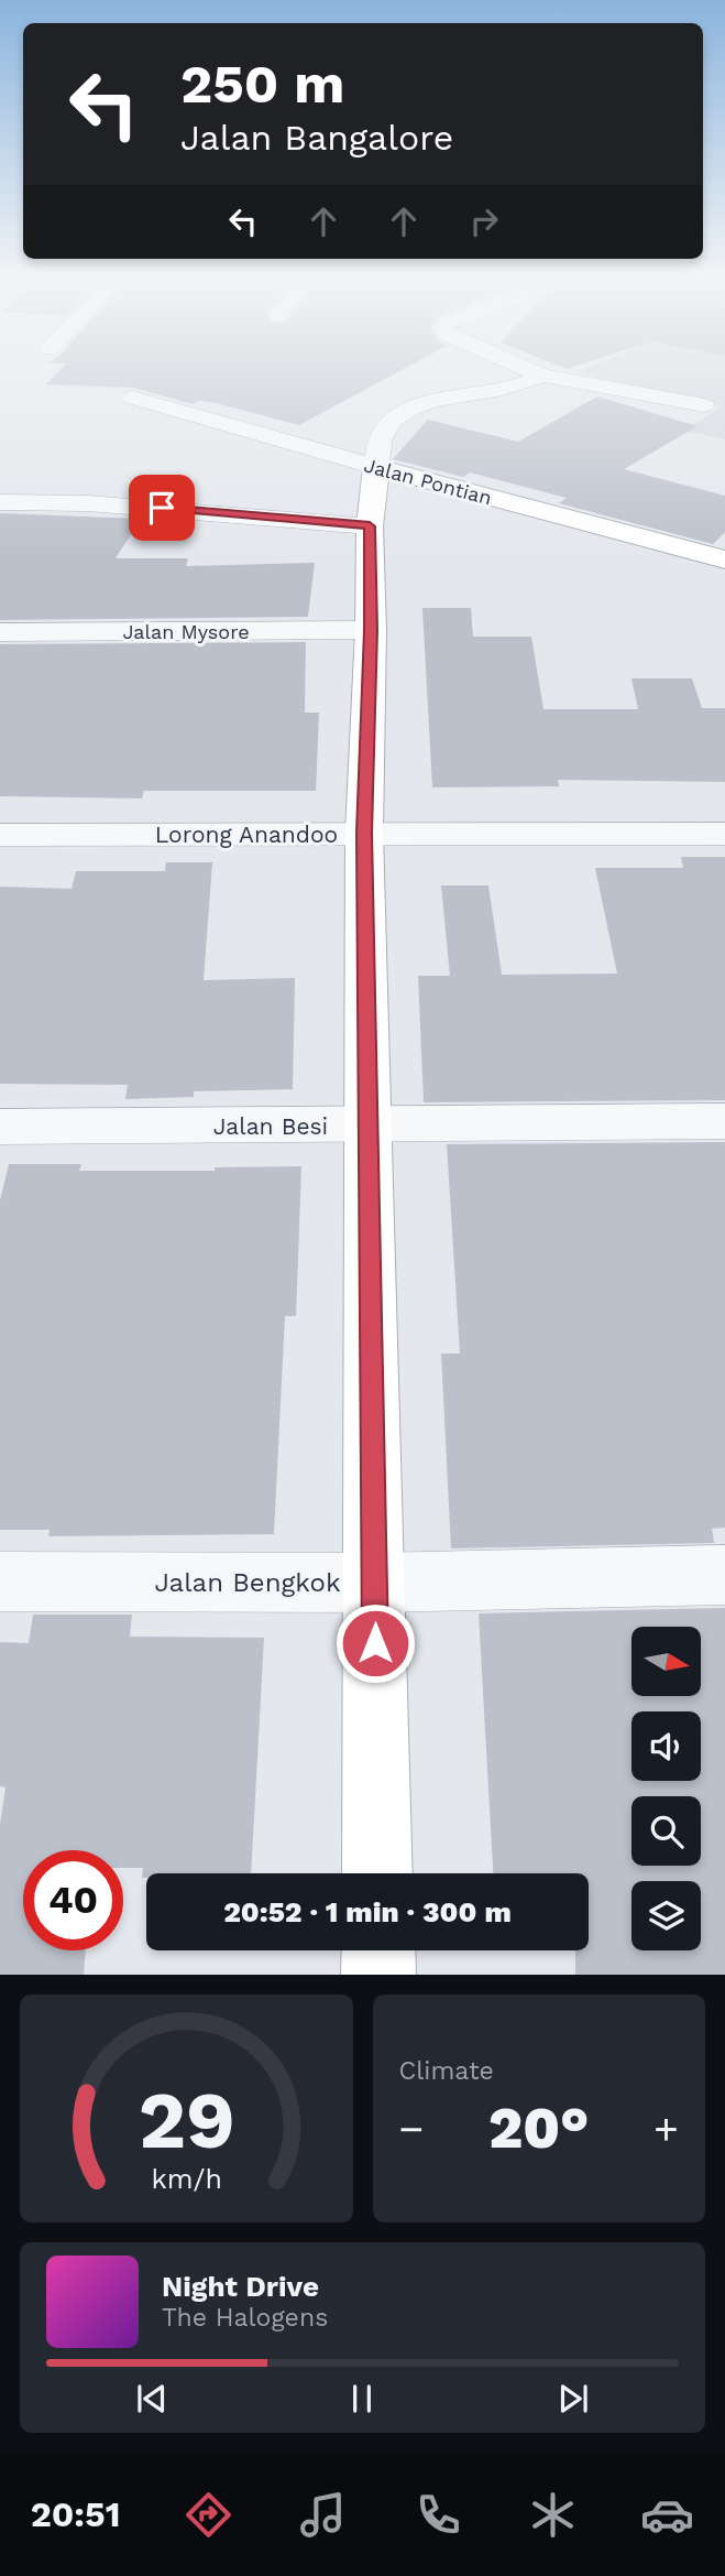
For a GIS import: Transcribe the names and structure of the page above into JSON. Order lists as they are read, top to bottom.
{
  "streets": {
    "street": [
      "Jalan Pontian",
      "Jalan Mysore",
      "Lorong Anandoo",
      "Jalan Besi",
      "Jalan Bengkok"
    ]
  },
  "north": "right",
  "page": {
    "turn": ["250 m", "Jalan Bangalore"],
    "limit": "40",
    "trip": "20:52 · 1 min · 300 m",
    "tile": "Climate",
    "heat": ["−", "20°", "+"],
    "song": ["Night Drive", "The Halogens"],
    "tabs": "20:51",
    "gauge": ["29", "km/h"]
  }
}
